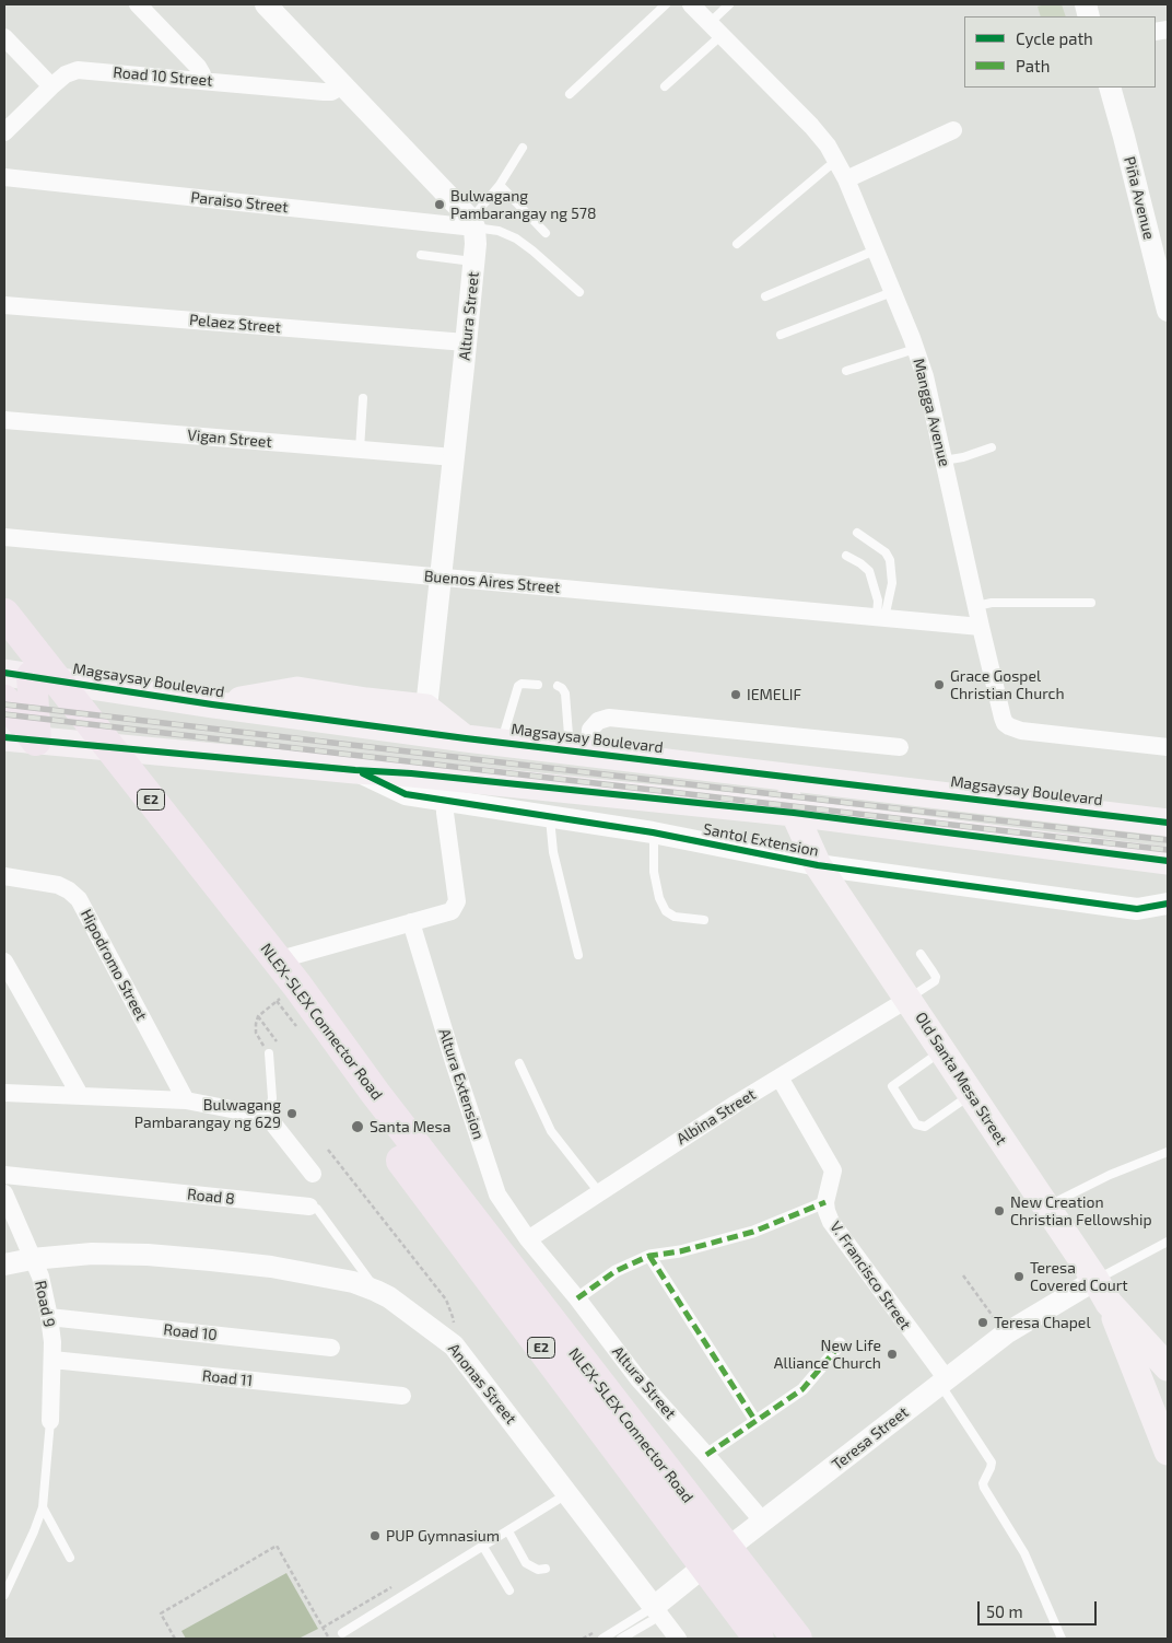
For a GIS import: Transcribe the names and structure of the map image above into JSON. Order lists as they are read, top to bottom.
{
  "streets": {
    "highway": ["E2", "NLEX-SLEX Connector Road"],
    "main road": ["Magsaysay Boulevard", "Old Santa Mesa Street"],
    "street": [
      "Road 10 Street",
      "Piña Avenue",
      "Paraiso Street",
      "Altura Street",
      "Pelaez Street",
      "Mangga Avenue",
      "Vigan Street",
      "Buenos Aires Street",
      "Santol Extension",
      "Hipodromo Street",
      "Altura Extension",
      "Albina Street",
      "Road 8",
      "V. Francisco Street",
      "Road 9",
      "Road 10",
      "Road 11",
      "Anonas Street",
      "Teresa Street"
    ]
  },
  "crossings": [
    ["Paraiso Street", "Altura Street"],
    ["Altura Street", "Pelaez Street"],
    ["Altura Street", "Vigan Street"],
    ["Altura Street", "Buenos Aires Street"],
    ["Altura Street", "Altura Extension"],
    ["Altura Street", "Albina Street"],
    ["Altura Street", "Teresa Street"],
    ["Mangga Avenue", "Buenos Aires Street"],
    ["Magsaysay Boulevard", "Old Santa Mesa Street"],
    ["Santol Extension", "Old Santa Mesa Street"],
    ["Old Santa Mesa Street", "Albina Street"],
    ["Old Santa Mesa Street", "Teresa Street"],
    ["Altura Extension", "Albina Street"],
    ["Albina Street", "V. Francisco Street"],
    ["Road 8", "Anonas Street"],
    ["V. Francisco Street", "Teresa Street"],
    ["Road 9", "Road 10"],
    ["Road 9", "Road 11"],
    ["Road 9", "Anonas Street"],
    ["Anonas Street", "Teresa Street"]
  ],
  "places": [
    "Bulwagang Pambarangay ng 578",
    "Grace Gospel Christian Church",
    "IEMELIF",
    "Bulwagang Pambarangay ng 629",
    "Santa Mesa",
    "New Creation Christian Fellowship",
    "Teresa Covered Court",
    "Teresa Chapel",
    "New Life Alliance Church",
    "PUP Gymnasium"
  ],
  "legend": ["Cycle path", "Path"],
  "scale_bar": "50 m"
}
